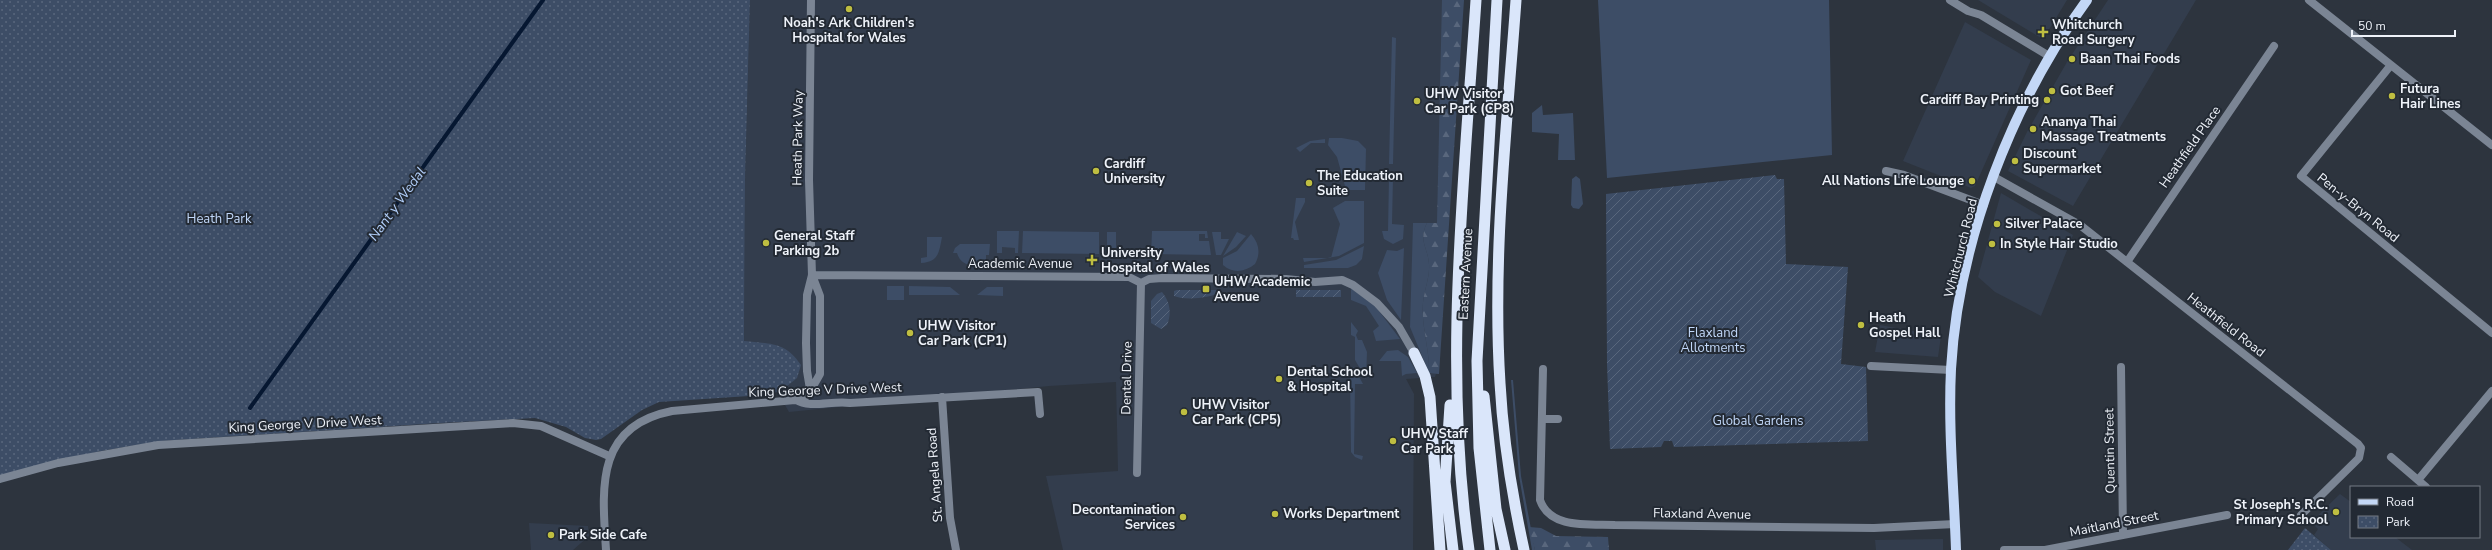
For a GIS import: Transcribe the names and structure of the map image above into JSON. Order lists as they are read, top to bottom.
{
  "streets": {
    "highway": ["Eastern Avenue"],
    "main road": ["Whitchurch Road"],
    "street": [
      "Heath Park Way",
      "Heathfield Place",
      "Pen-y-Bryn Road",
      "Academic Avenue",
      "Heathfield Road",
      "Dental Drive",
      "King George V Drive West",
      "Quentin Street",
      "St. Angela Road",
      "Flaxland Avenue",
      "Maitland Street"
    ]
  },
  "crossings": [
    ["Heath Park Way", "Academic Avenue"],
    ["Heath Park Way", "King George V Drive West"],
    ["Heathfield Place", "Heathfield Road"],
    ["Whitchurch Road", "Heathfield Road"],
    ["Whitchurch Road", "Flaxland Avenue"],
    ["Academic Avenue", "Dental Drive"],
    ["King George V Drive West", "St. Angela Road"],
    ["Quentin Street", "Maitland Street"]
  ],
  "water": ["Nant y Wedal"],
  "parks": ["Heath Park", "Flaxland Allotments", "Global Gardens"],
  "places": {
    "other": [
      "Noah's Ark Children's Hospital for Wales",
      "Baan Thai Foods",
      "Got Beef",
      "Futura Hair Lines",
      "Cardiff Bay Printing",
      "UHW Visitor Car Park (CP8)",
      "Ananya Thai Massage Treatments",
      "Discount Supermarket",
      "Cardiff University",
      "All Nations Life Lounge",
      "The Education Suite",
      "Silver Palace",
      "General Staff Parking 2b",
      "In Style Hair Studio",
      "Heath Gospel Hall",
      "UHW Visitor Car Park (CP1)",
      "Dental School & Hospital",
      "UHW Visitor Car Park (CP5)",
      "UHW Staff Car Park",
      "St Joseph's R.C. Primary School",
      "Works Department",
      "Decontamination Services",
      "Park Side Cafe"
    ],
    "health": ["Whitchurch Road Surgery", "University Hospital of Wales"],
    "transit": ["UHW Academic Avenue"]
  },
  "legend": ["Road", "Park"],
  "scale_bar": "50 m"
}
